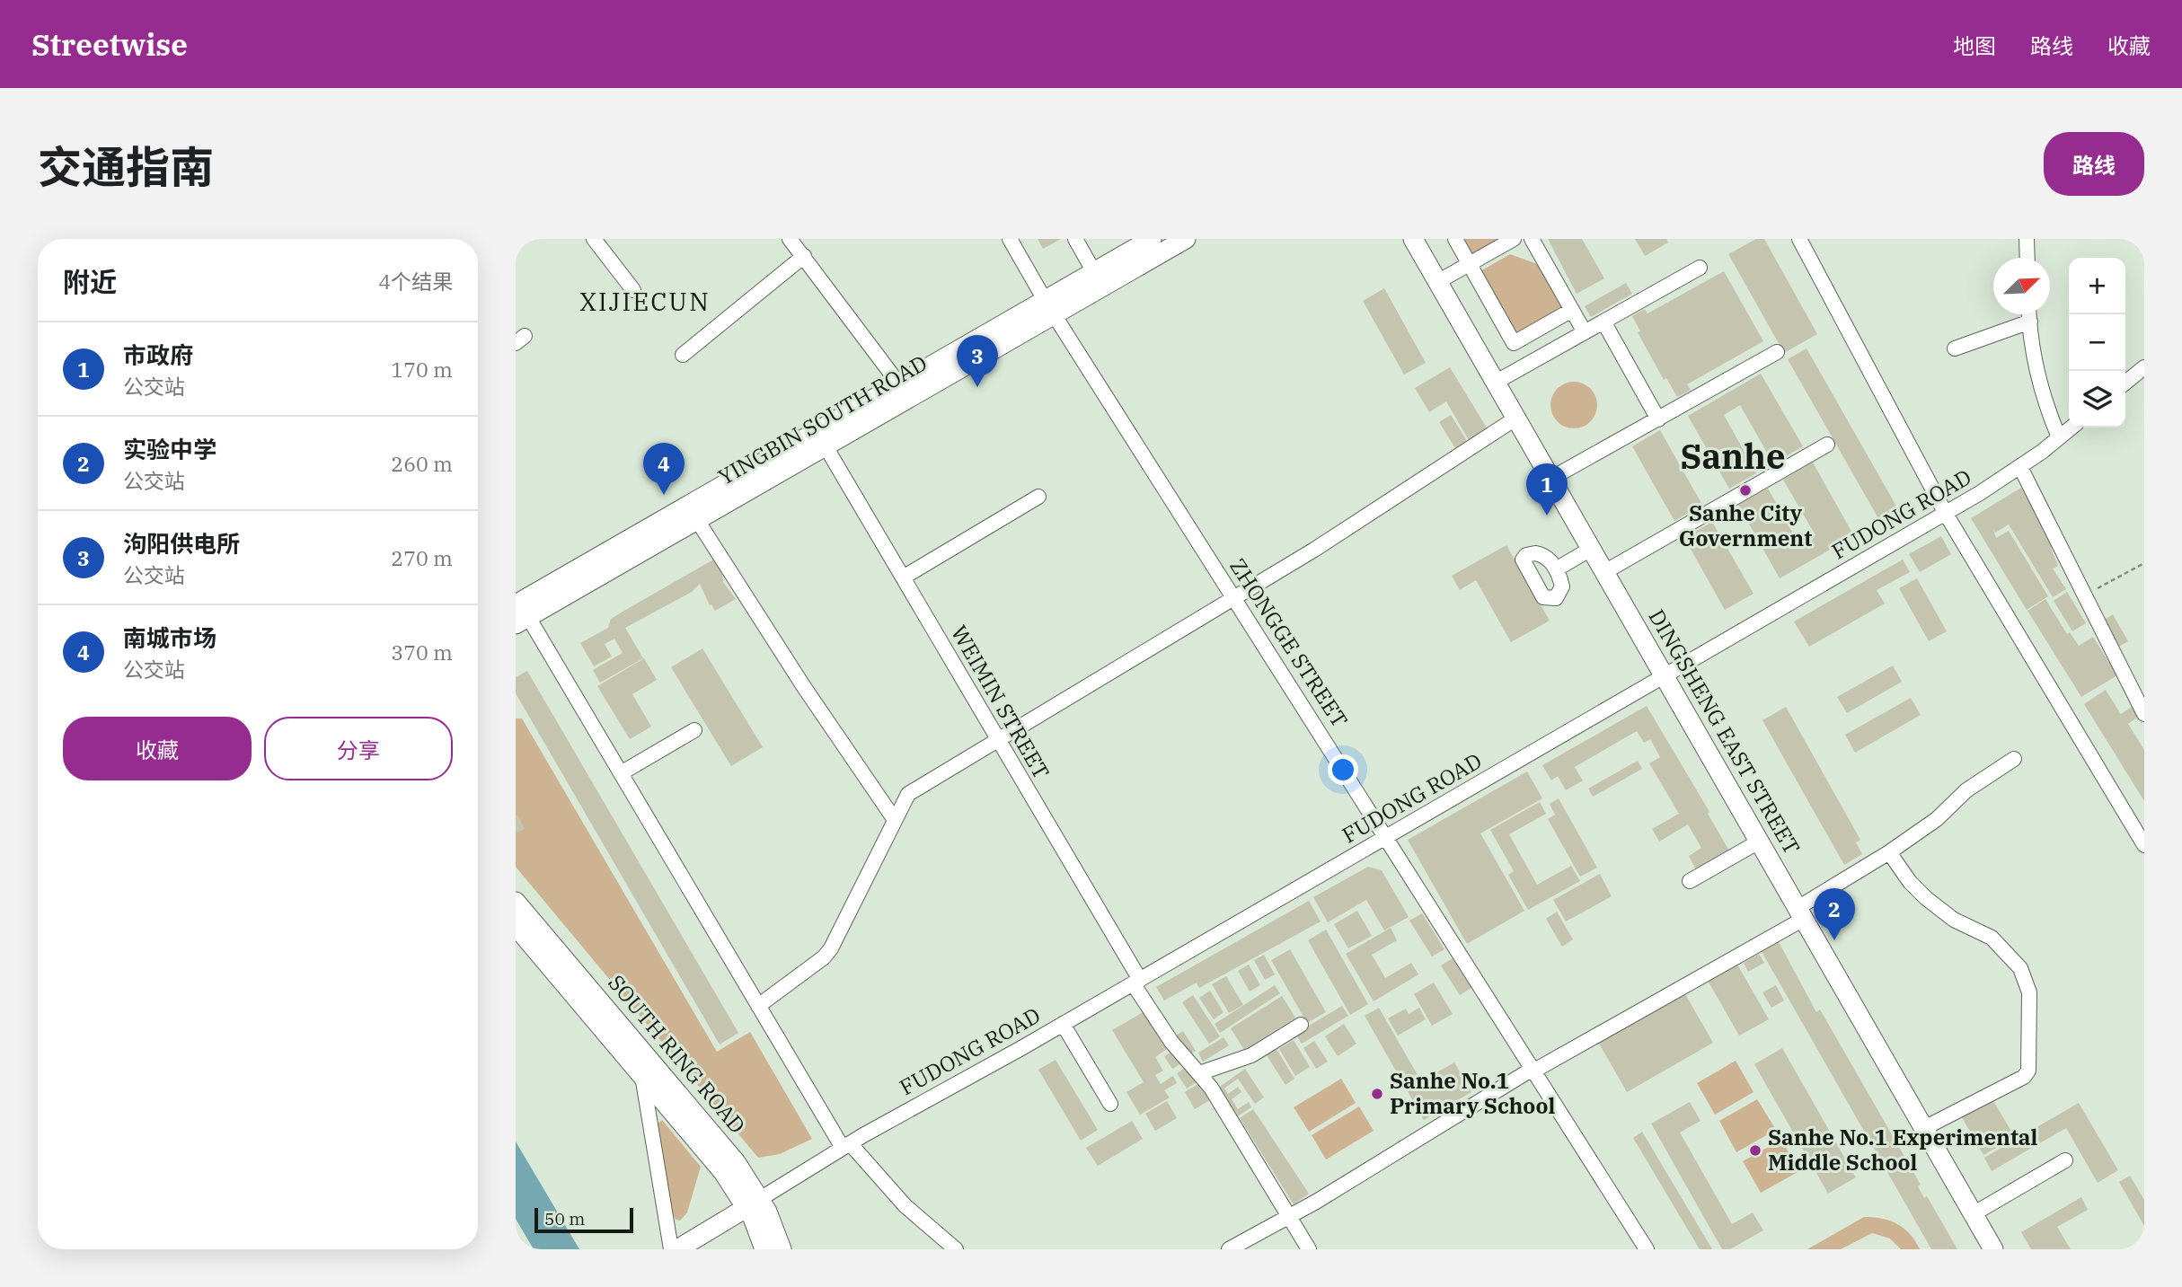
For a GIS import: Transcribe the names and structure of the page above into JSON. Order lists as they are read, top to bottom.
{
  "streets": {
    "main road": ["YINGBIN SOUTH ROAD", "DINGSHENG EAST STREET", "SOUTH RING ROAD"],
    "street": ["FUDONG ROAD", "ZHONGGE STREET", "WEIMIN STREET"]
  },
  "crossings": [
    ["YINGBIN SOUTH ROAD", "ZHONGGE STREET"],
    ["YINGBIN SOUTH ROAD", "WEIMIN STREET"],
    ["FUDONG ROAD", "ZHONGGE STREET"],
    ["FUDONG ROAD", "WEIMIN STREET"],
    ["FUDONG ROAD", "DINGSHENG EAST STREET"],
    ["FUDONG ROAD", "SOUTH RING ROAD"]
  ],
  "districts": ["XIJIECUN", "Sanhe"],
  "places": ["Sanhe City Government", "Sanhe No.1 Primary School", "Sanhe No.1 Experimental Middle School"],
  "scale_bar": "50 m",
  "north": "top right",
  "page": {
    "header": "Streetwise",
    "nav": ["地图", "路线", "收藏"],
    "title": "交通指南",
    "buttons": [
      "路线",
      ["收藏", "分享"]
    ],
    "heading": ["附近", "4个结果"],
    "map_buttons": ["+", "−"],
    "list": [
      {
        "mark": "1",
        "name": "市政府",
        "note": "公交站",
        "value": "170 m"
      },
      {
        "mark": "2",
        "name": "实验中学",
        "note": "公交站",
        "value": "260 m"
      },
      {
        "mark": "3",
        "name": "泃阳供电所",
        "note": "公交站",
        "value": "270 m"
      },
      {
        "mark": "4",
        "name": "南城市场",
        "note": "公交站",
        "value": "370 m"
      }
    ],
    "pins": [
      "3",
      "4",
      "1",
      "2"
    ],
    "scale": "50 m"
  }
}
